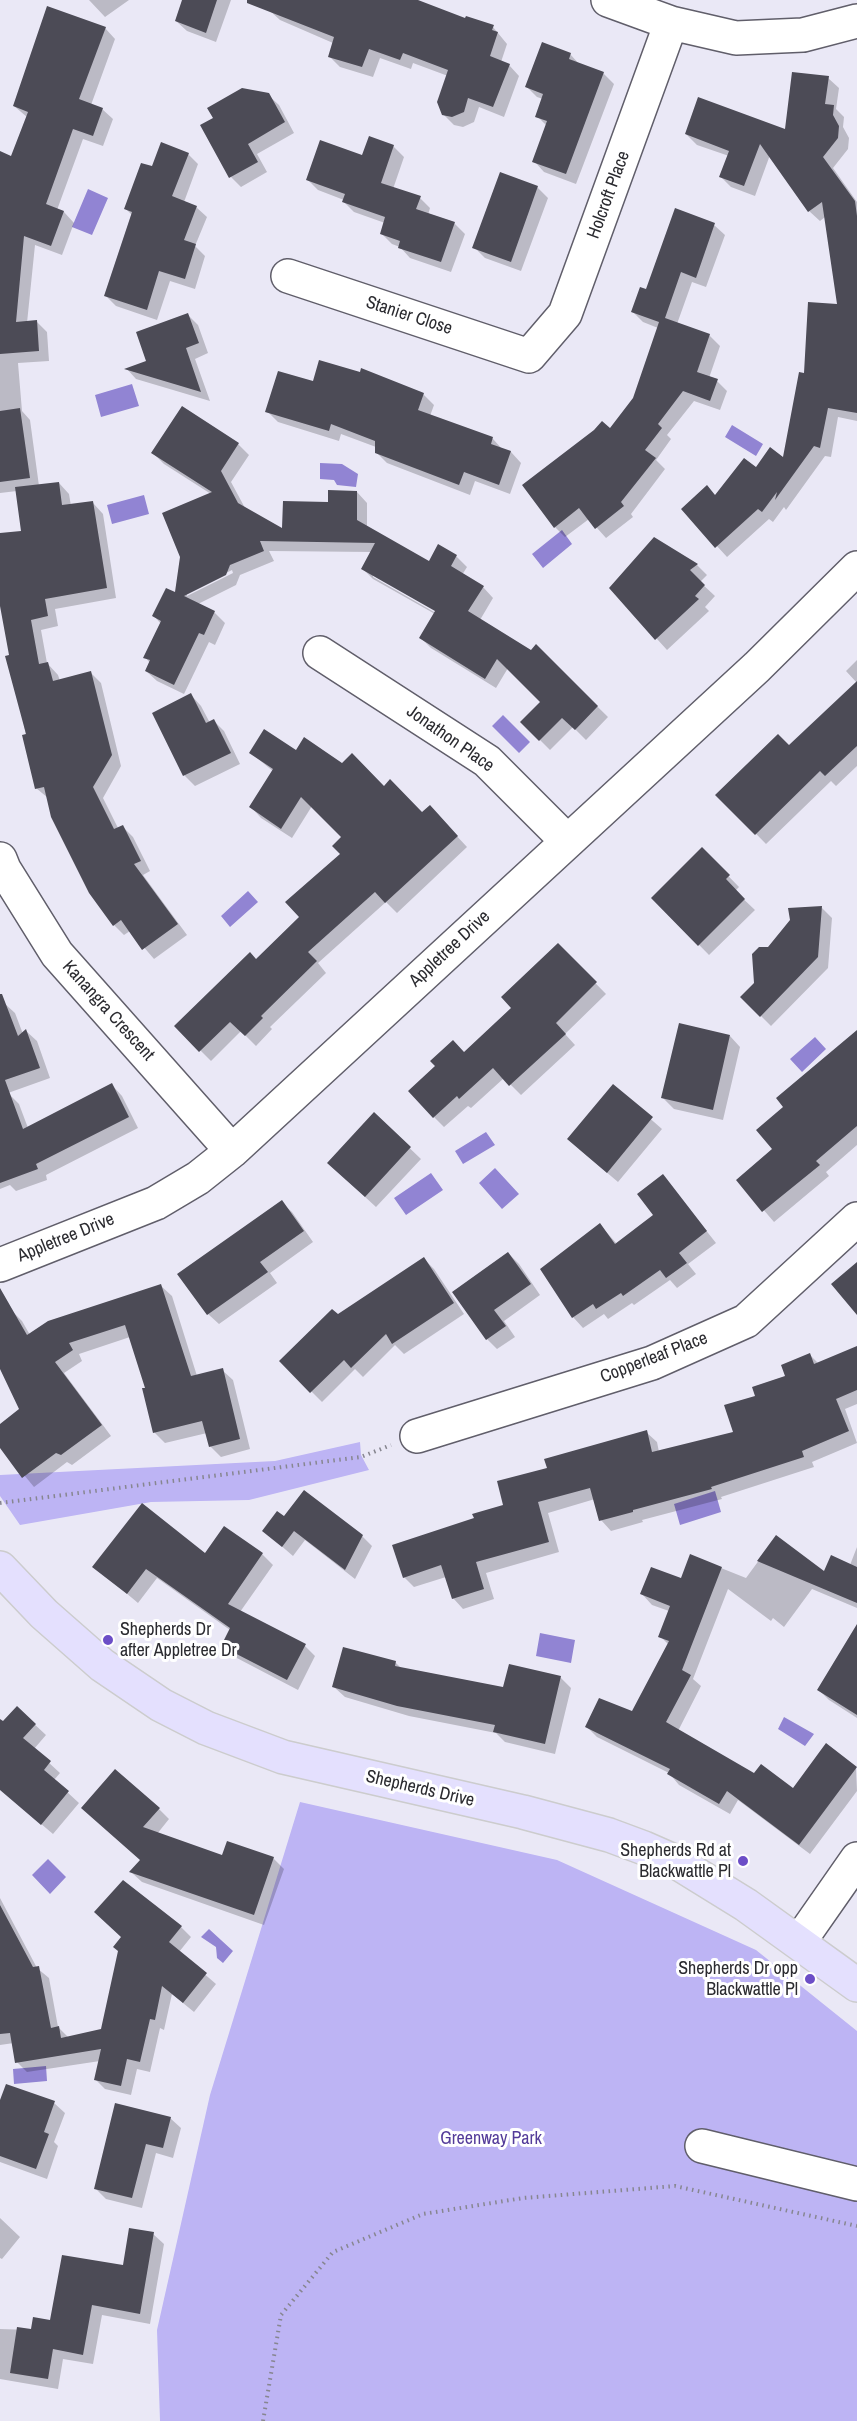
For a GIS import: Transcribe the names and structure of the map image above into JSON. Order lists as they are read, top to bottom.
{
  "streets": {
    "main road": ["Shepherds Drive"],
    "street": [
      "Holcroft Place",
      "Stanier Close",
      "Jonathon Place",
      "Appletree Drive",
      "Kanangra Crescent",
      "Copperleaf Place"
    ]
  },
  "crossings": [
    ["Holcroft Place", "Stanier Close"],
    ["Jonathon Place", "Appletree Drive"],
    ["Appletree Drive", "Kanangra Crescent"]
  ],
  "parks": ["Greenway Park"],
  "places": ["Shepherds Dr after Appletree Dr", "Shepherds Rd at Blackwattle Pl", "Shepherds Dr opp Blackwattle Pl"]
}
